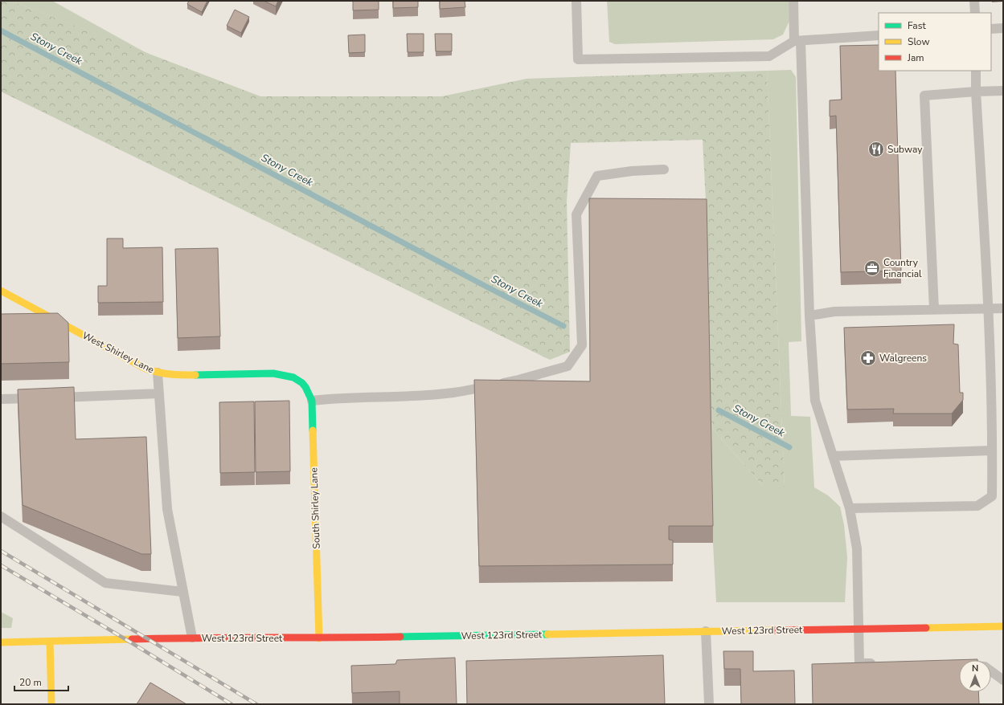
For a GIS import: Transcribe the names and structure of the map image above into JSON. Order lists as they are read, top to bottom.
{
  "streets": {
    "street": ["West Shirley Lane", "South Shirley Lane", "West 123rd Street"]
  },
  "crossings": [
    ["West Shirley Lane", "South Shirley Lane"],
    ["South Shirley Lane", "West 123rd Street"]
  ],
  "water": ["Stony Creek"],
  "places": {
    "restaurant": ["Subway"],
    "office": ["Country Financial"],
    "pharmacy": ["Walgreens"]
  },
  "legend": ["Fast", "Slow", "Jam"],
  "scale_bar": "20 m",
  "north": "top"
}
